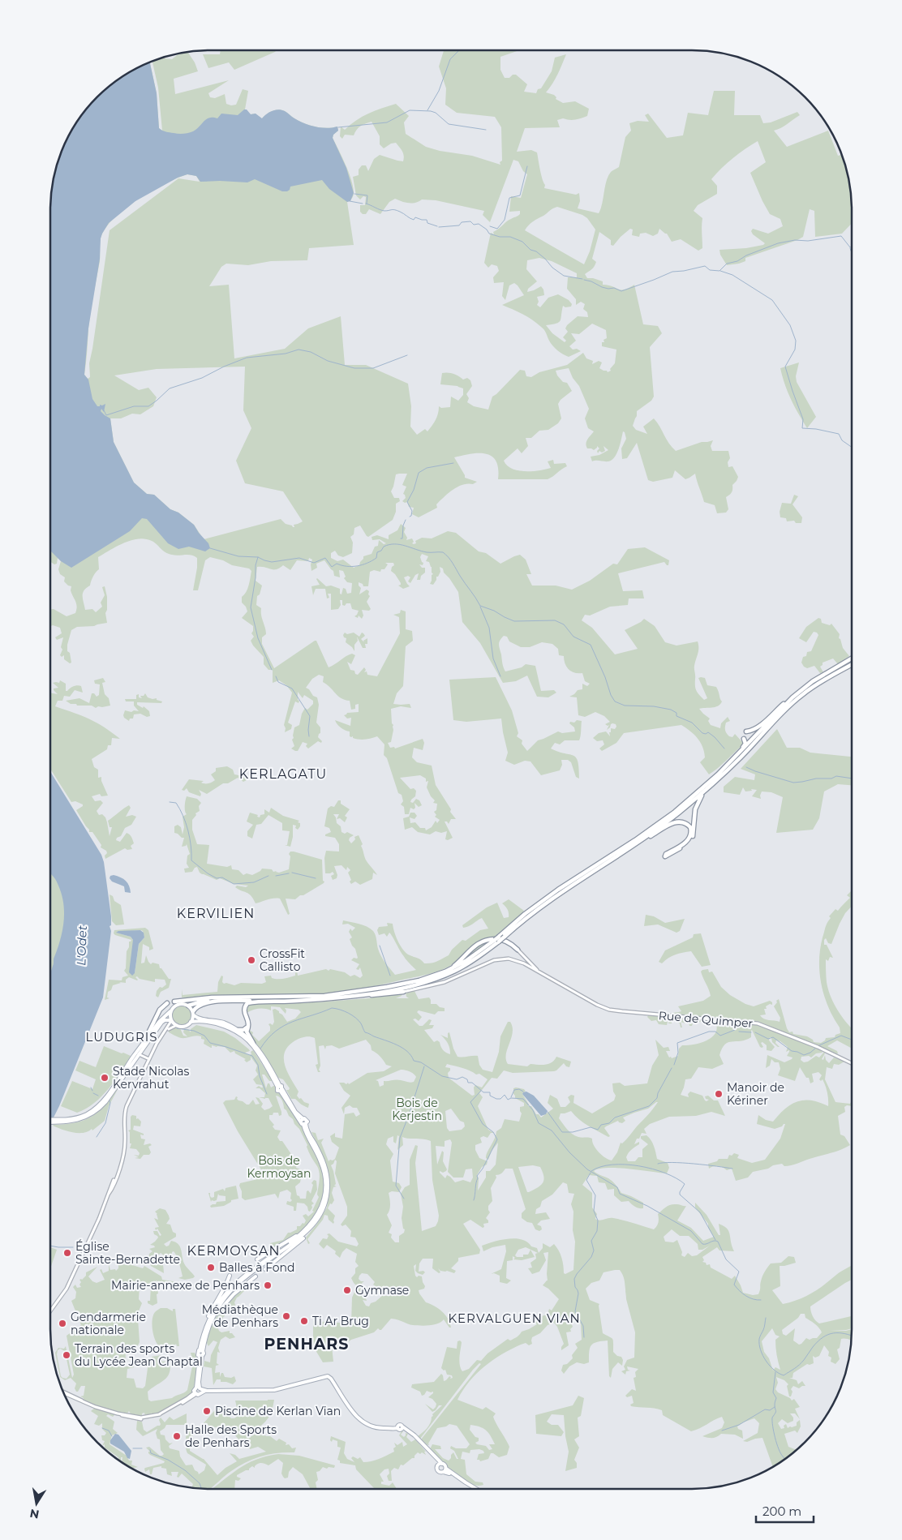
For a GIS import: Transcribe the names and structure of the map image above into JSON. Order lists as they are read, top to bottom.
{
  "streets": {
    "main road": ["Rue de Quimper"]
  },
  "districts": [
    "KERLAGATU",
    "KERVILIEN",
    "LUDUGRIS",
    "KERMOYSAN",
    "KERVALGUEN VIAN",
    "PENHARS"
  ],
  "water": ["L'Odet"],
  "parks": ["Bois de Kerjestin", "Bois de Kermoysan"],
  "places": [
    "CrossFit Callisto",
    "Stade Nicolas Kervrahut",
    "Manoir de Kériner",
    "Église Sainte-Bernadette",
    "Balles à Fond",
    "Mairie-annexe de Penhars",
    "Gymnase",
    "Médiathèque de Penhars",
    "Ti Ar Brug",
    "Gendarmerie nationale",
    "Terrain des sports du Lycée Jean Chaptal",
    "Piscine de Kerlan Vian",
    "Halle des Sports de Penhars"
  ],
  "scale_bar": "200 m",
  "north": "bottom"
}
